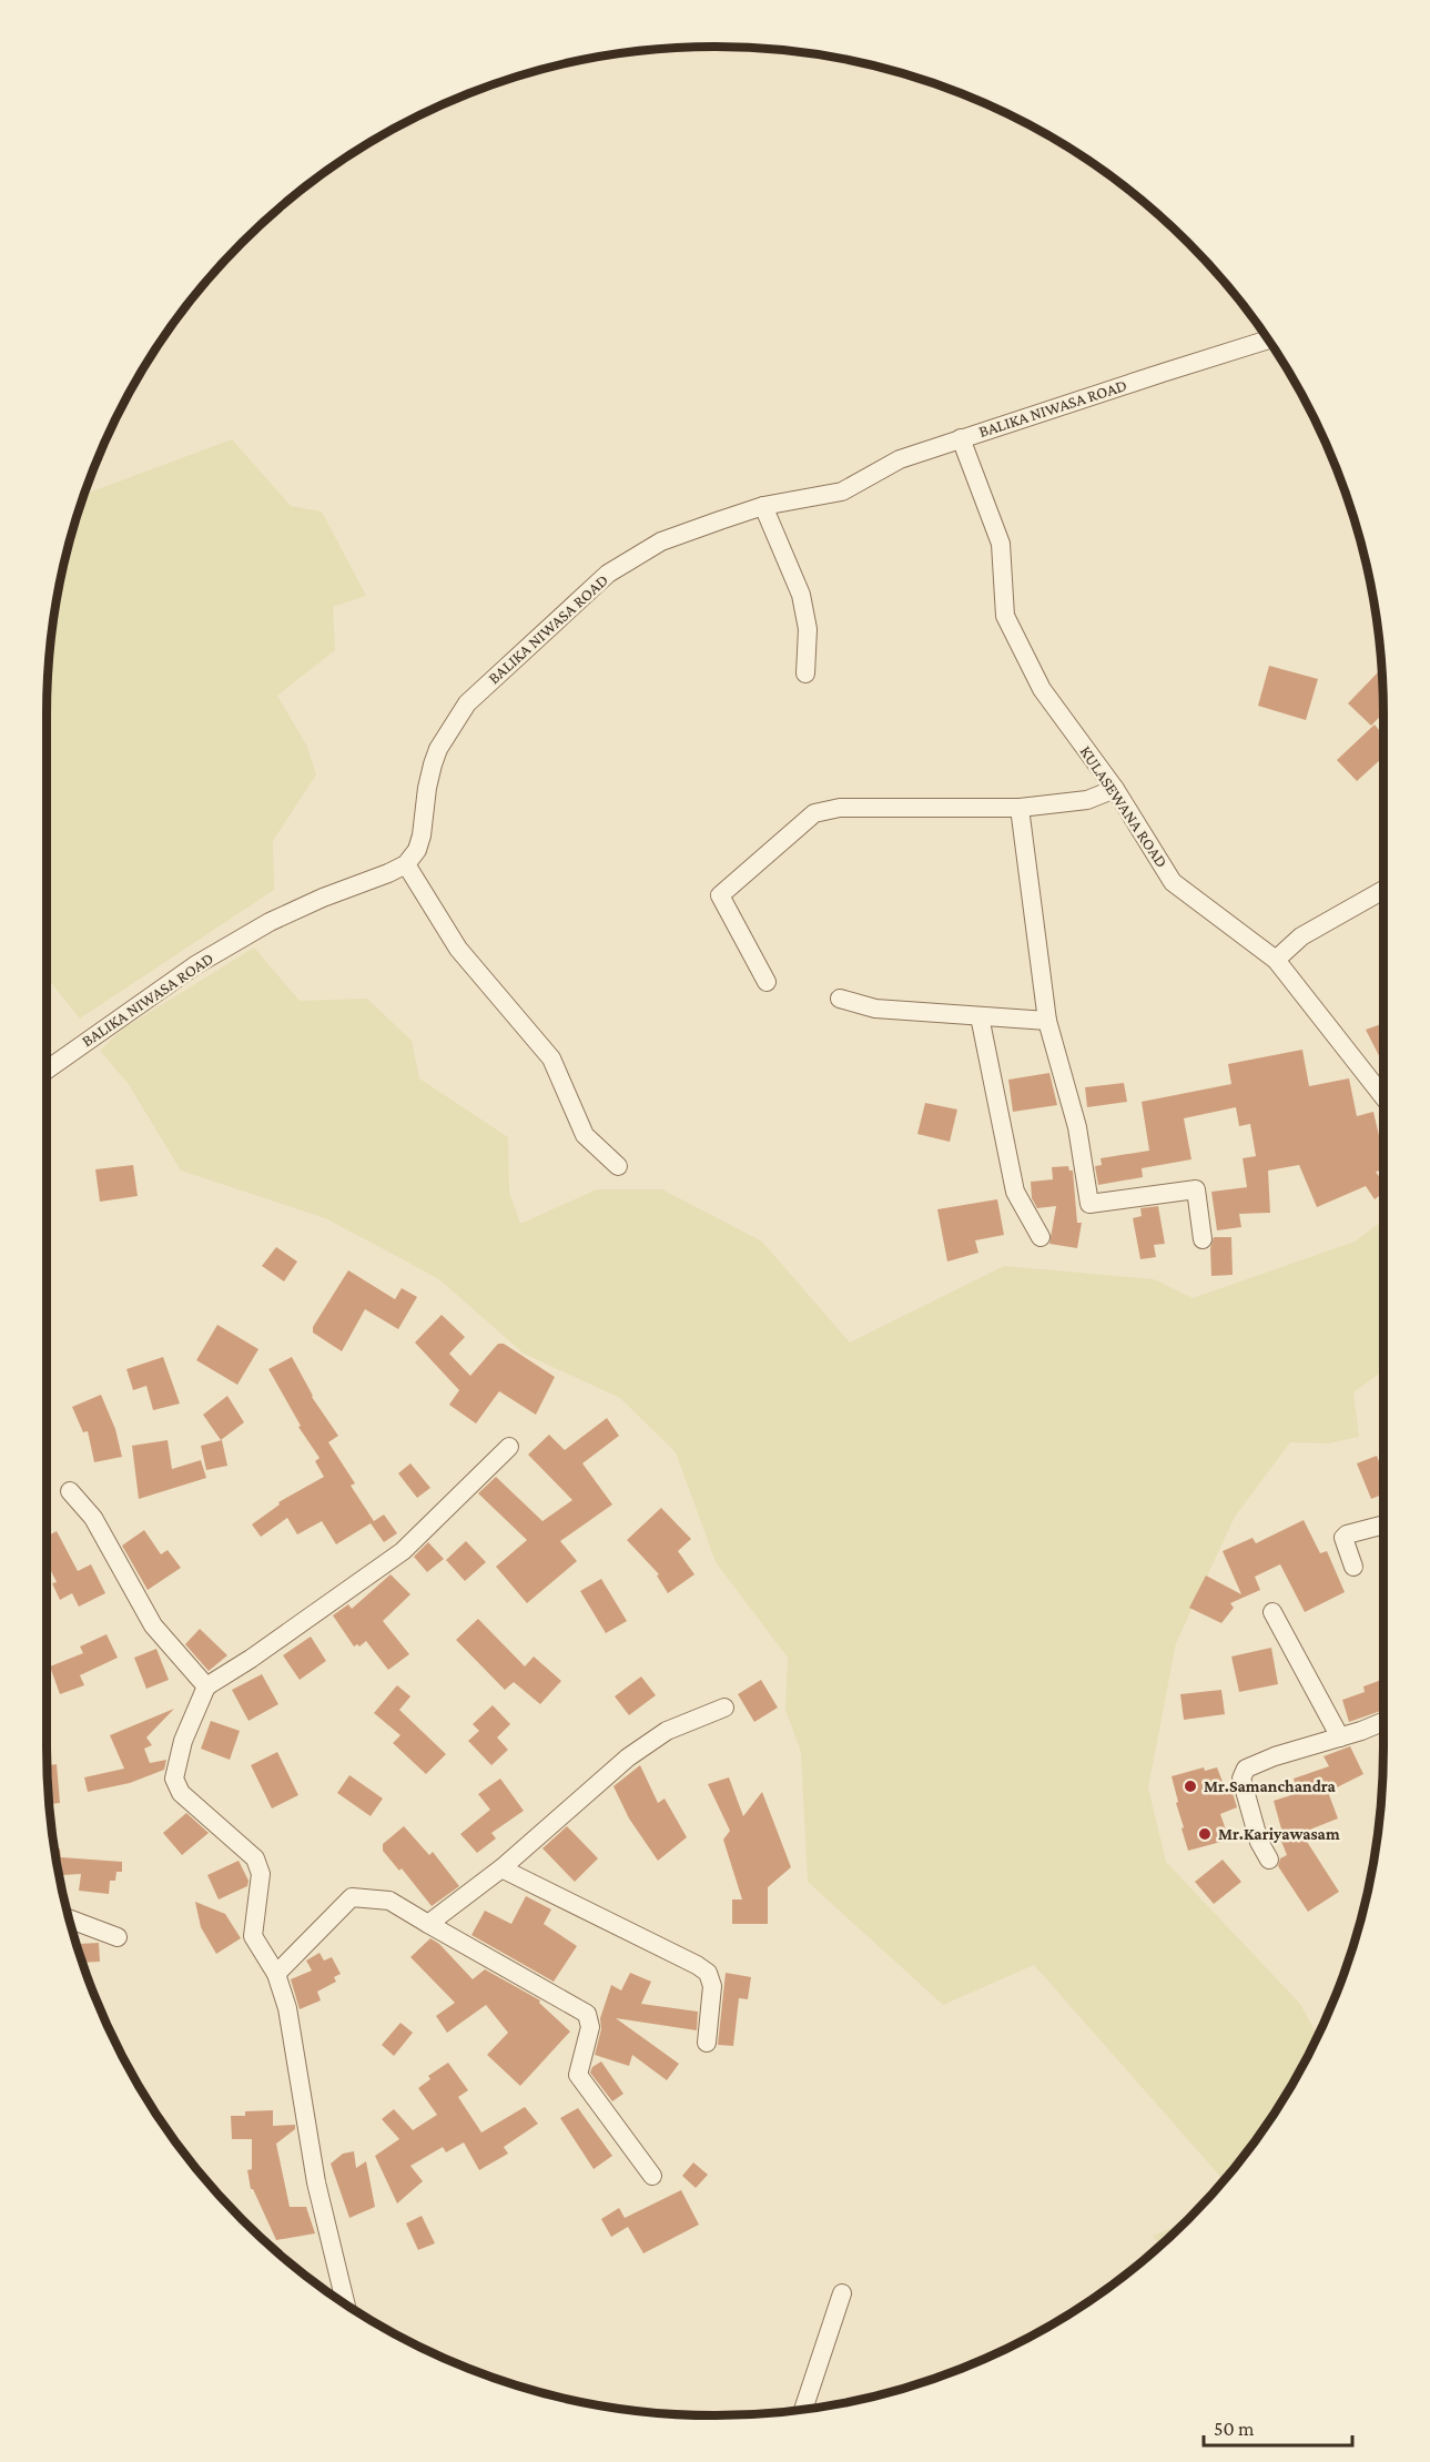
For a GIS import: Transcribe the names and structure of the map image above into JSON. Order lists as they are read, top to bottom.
{
  "streets": {
    "street": ["BALIKA NIWASA ROAD", "KULASEWANA ROAD"]
  },
  "crossings": [
    ["BALIKA NIWASA ROAD", "KULASEWANA ROAD"]
  ],
  "places": ["Mr.Samanchandra", "Mr.Kariyawasam"],
  "scale_bar": "50 m"
}
